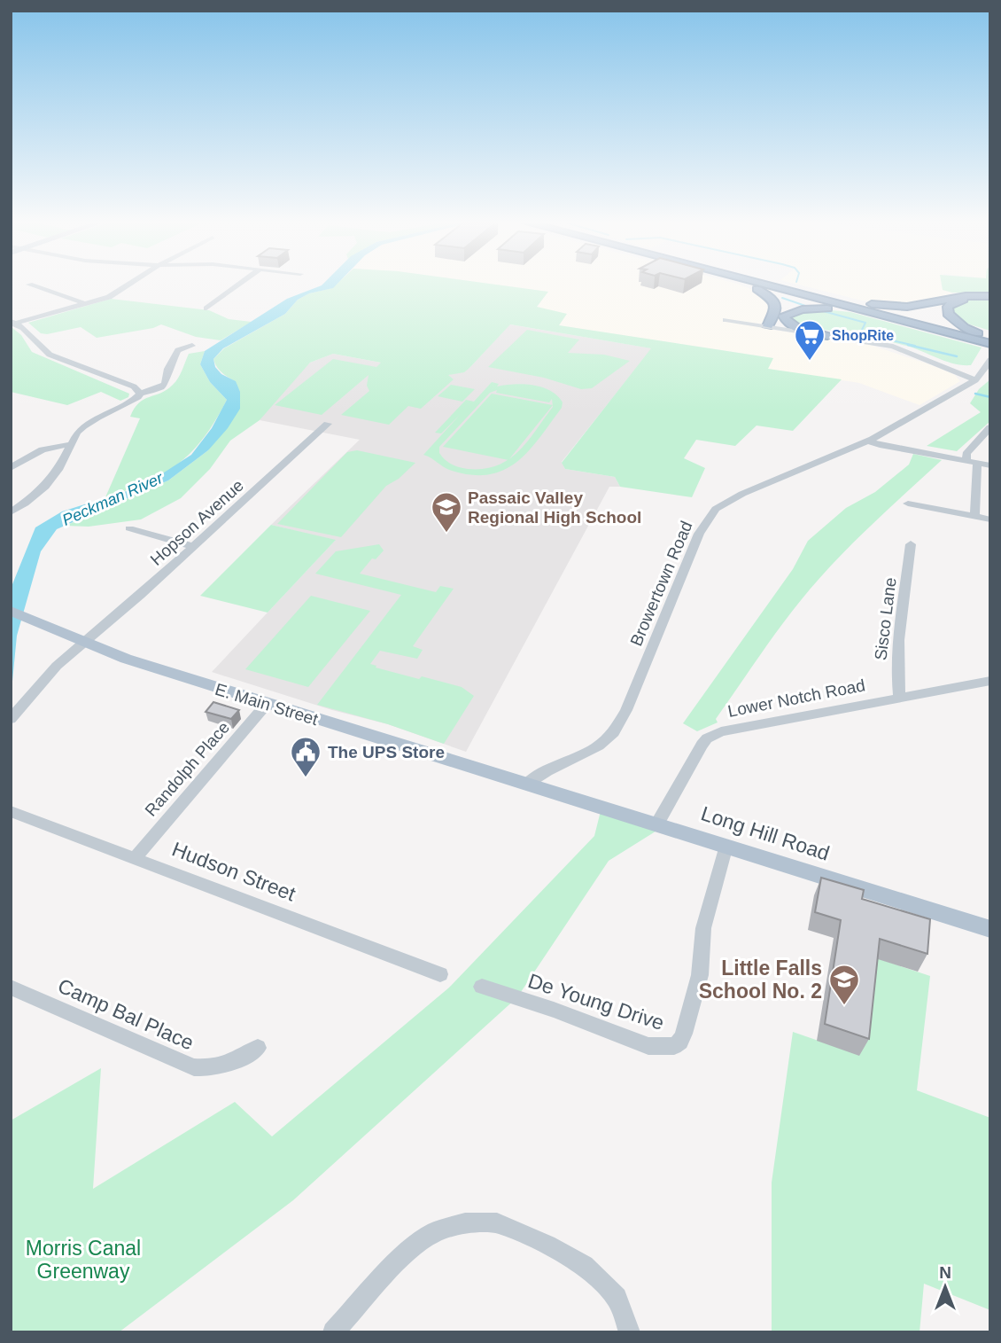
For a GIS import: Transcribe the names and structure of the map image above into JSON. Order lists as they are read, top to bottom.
{
  "streets": {
    "main road": ["E. Main Street", "Long Hill Road"],
    "street": [
      "Hopson Avenue",
      "Browertown Road",
      "Sisco Lane",
      "Lower Notch Road",
      "Randolph Place",
      "Hudson Street",
      "De Young Drive",
      "Camp Bal Place"
    ]
  },
  "crossings": [
    ["Hopson Avenue", "E. Main Street"],
    ["Browertown Road", "E. Main Street"],
    ["Browertown Road", "Long Hill Road"],
    ["Sisco Lane", "Lower Notch Road"],
    ["Lower Notch Road", "Long Hill Road"],
    ["E. Main Street", "Randolph Place"],
    ["E. Main Street", "Long Hill Road"],
    ["Randolph Place", "Hudson Street"],
    ["Long Hill Road", "De Young Drive"]
  ],
  "water": ["Peckman River"],
  "parks": ["Morris Canal Greenway"],
  "places": {
    "supermarket": ["ShopRite"],
    "school or university": ["Passaic Valley Regional High School", "Little Falls School No. 2"],
    "public building": ["The UPS Store"]
  },
  "north": "top"
}
